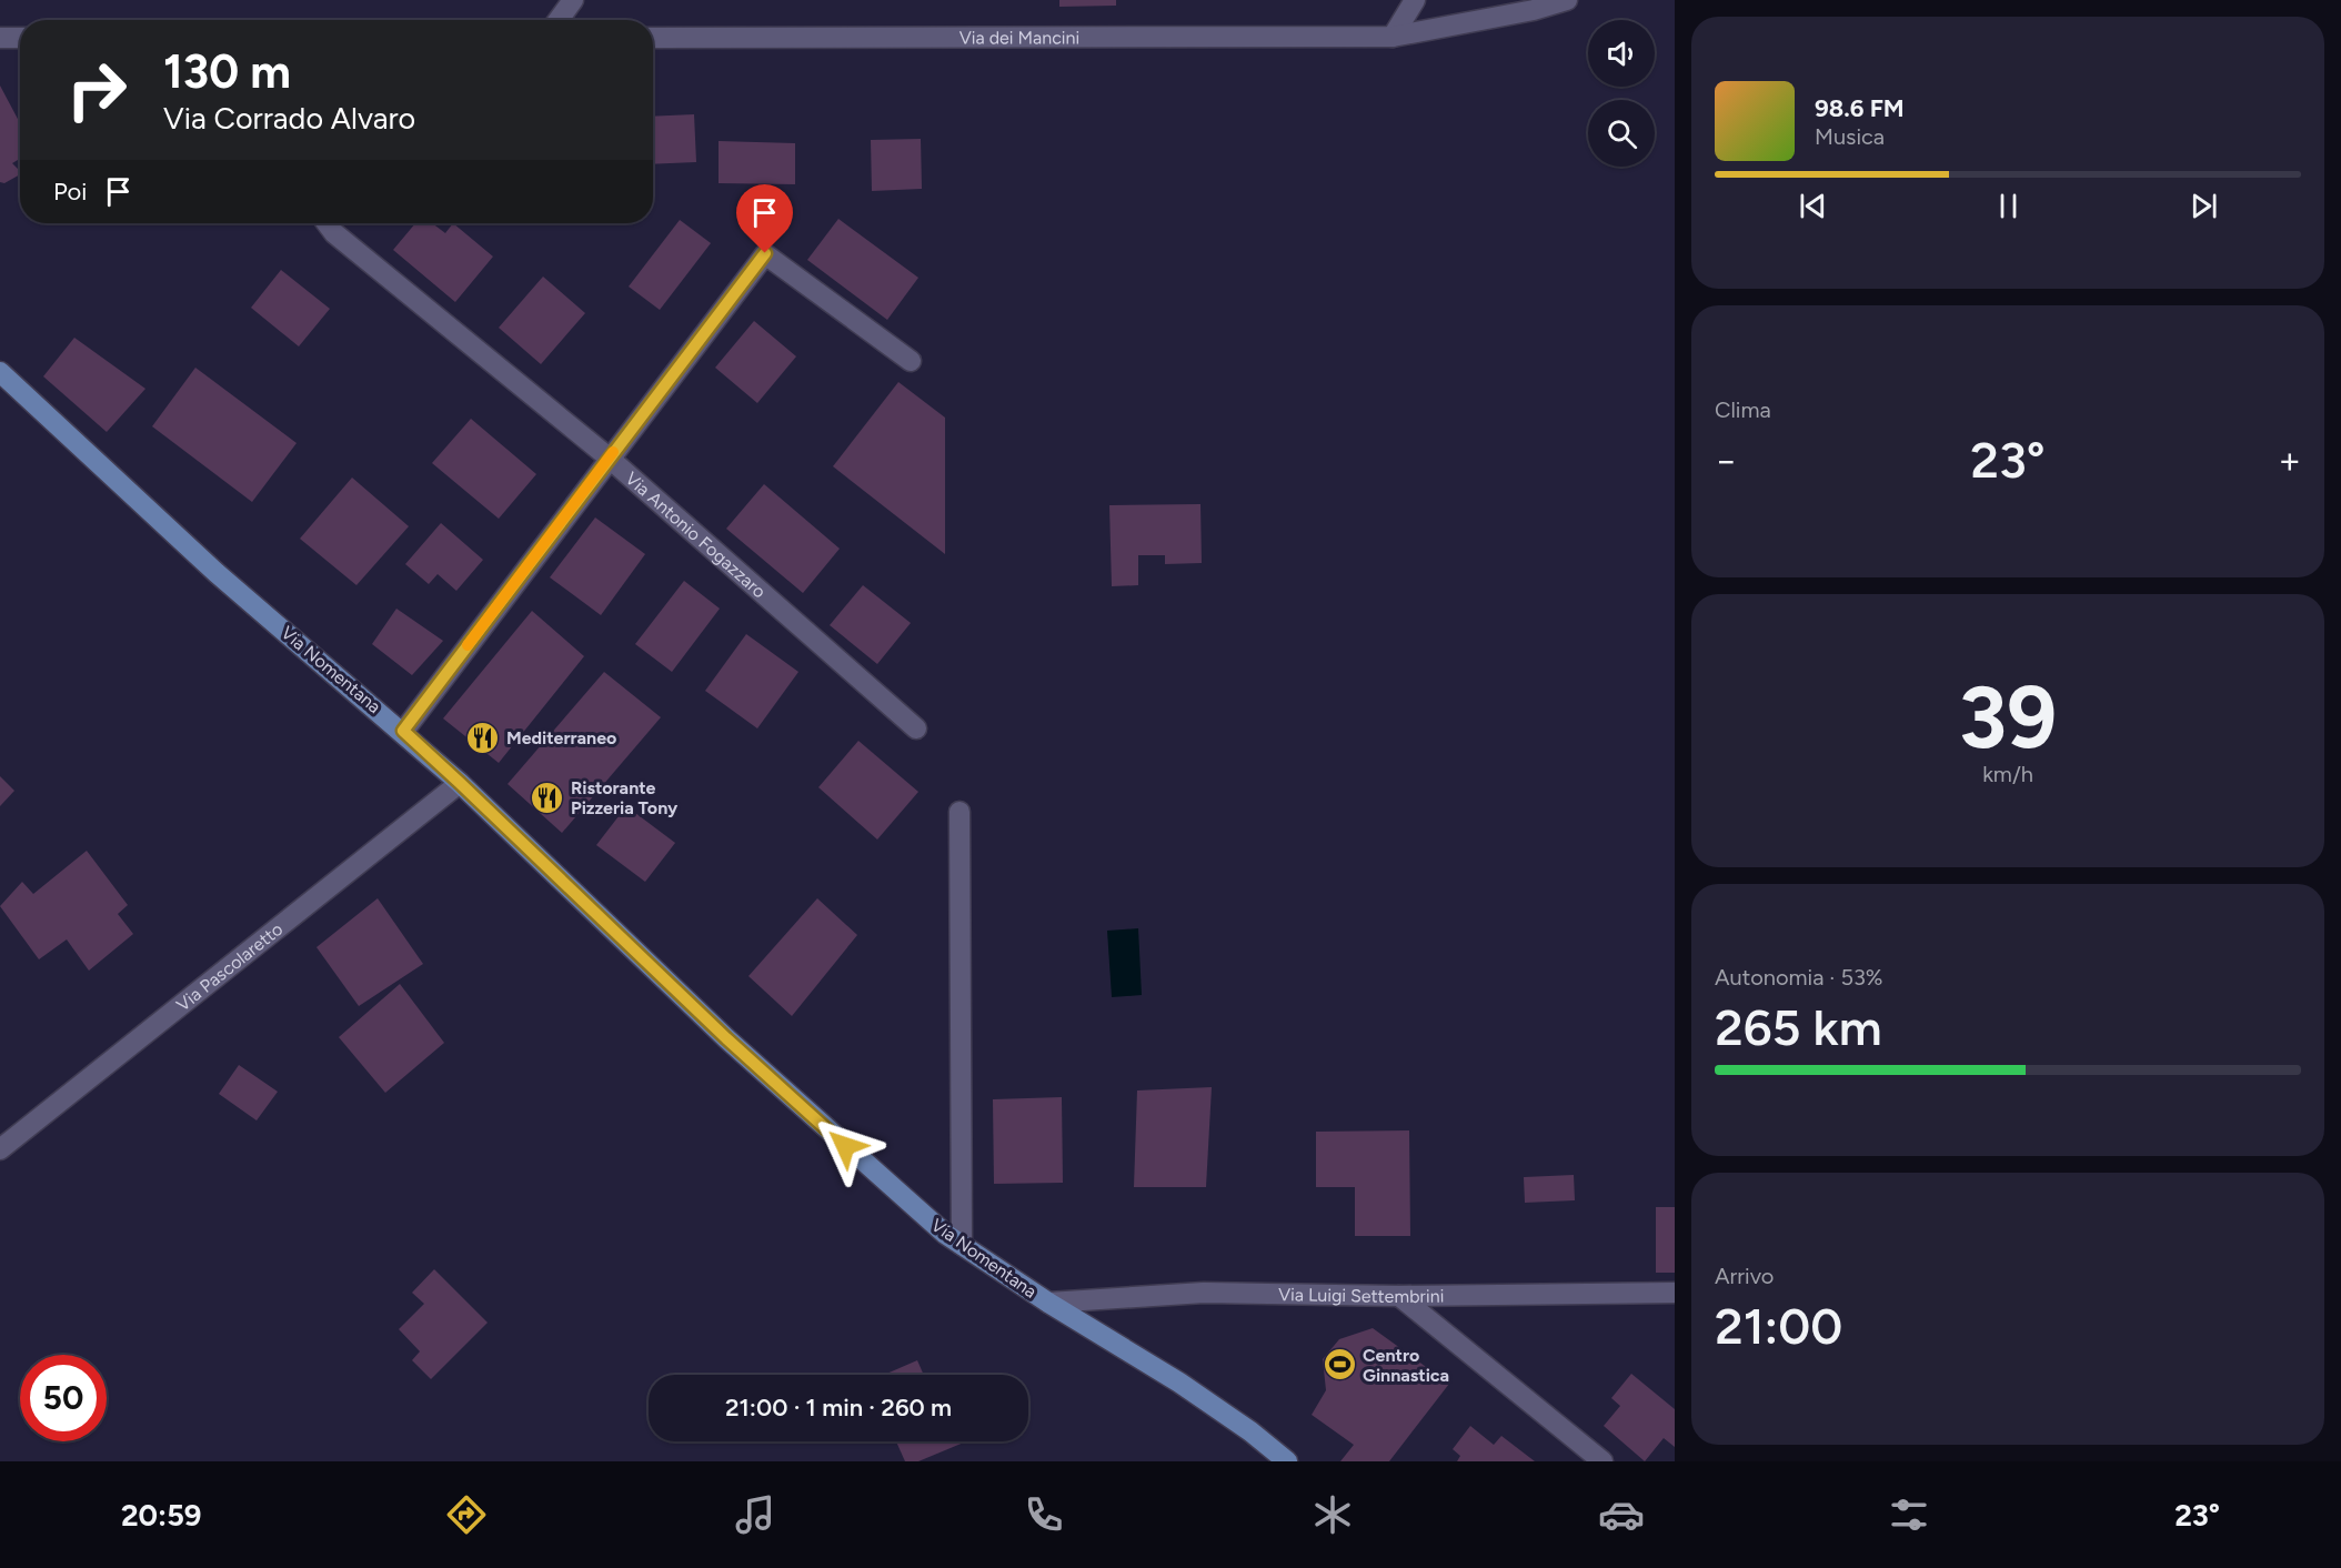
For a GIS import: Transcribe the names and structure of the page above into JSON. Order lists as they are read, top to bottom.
{
  "streets": {
    "main road": ["Via Nomentana"],
    "street": [
      "Via dei Mancini",
      "Via Antonio Fogazzaro",
      "Via Pascolaretto",
      "Via Luigi Settembrini"
    ]
  },
  "crossings": [
    ["Via Nomentana", "Via Pascolaretto"],
    ["Via Nomentana", "Via Luigi Settembrini"]
  ],
  "places": {
    "restaurant": ["Mediterraneo", "Ristorante Pizzeria Tony"],
    "sports": ["Centro Ginnastica"]
  },
  "page": {
    "turn": ["130 m", "Via Corrado Alvaro"],
    "song": ["98.6 FM", "Musica"],
    "then": "Poi",
    "tile": [
      "Clima",
      ["39", "km/h"],
      ["Autonomia · 53%", "265 km"],
      ["Arrivo", "21:00"]
    ],
    "heat": ["−", "23°", "+"],
    "limit": "50",
    "trip": "21:00 · 1 min · 260 m",
    "tabs": ["20:59", "23°"]
  }
}
